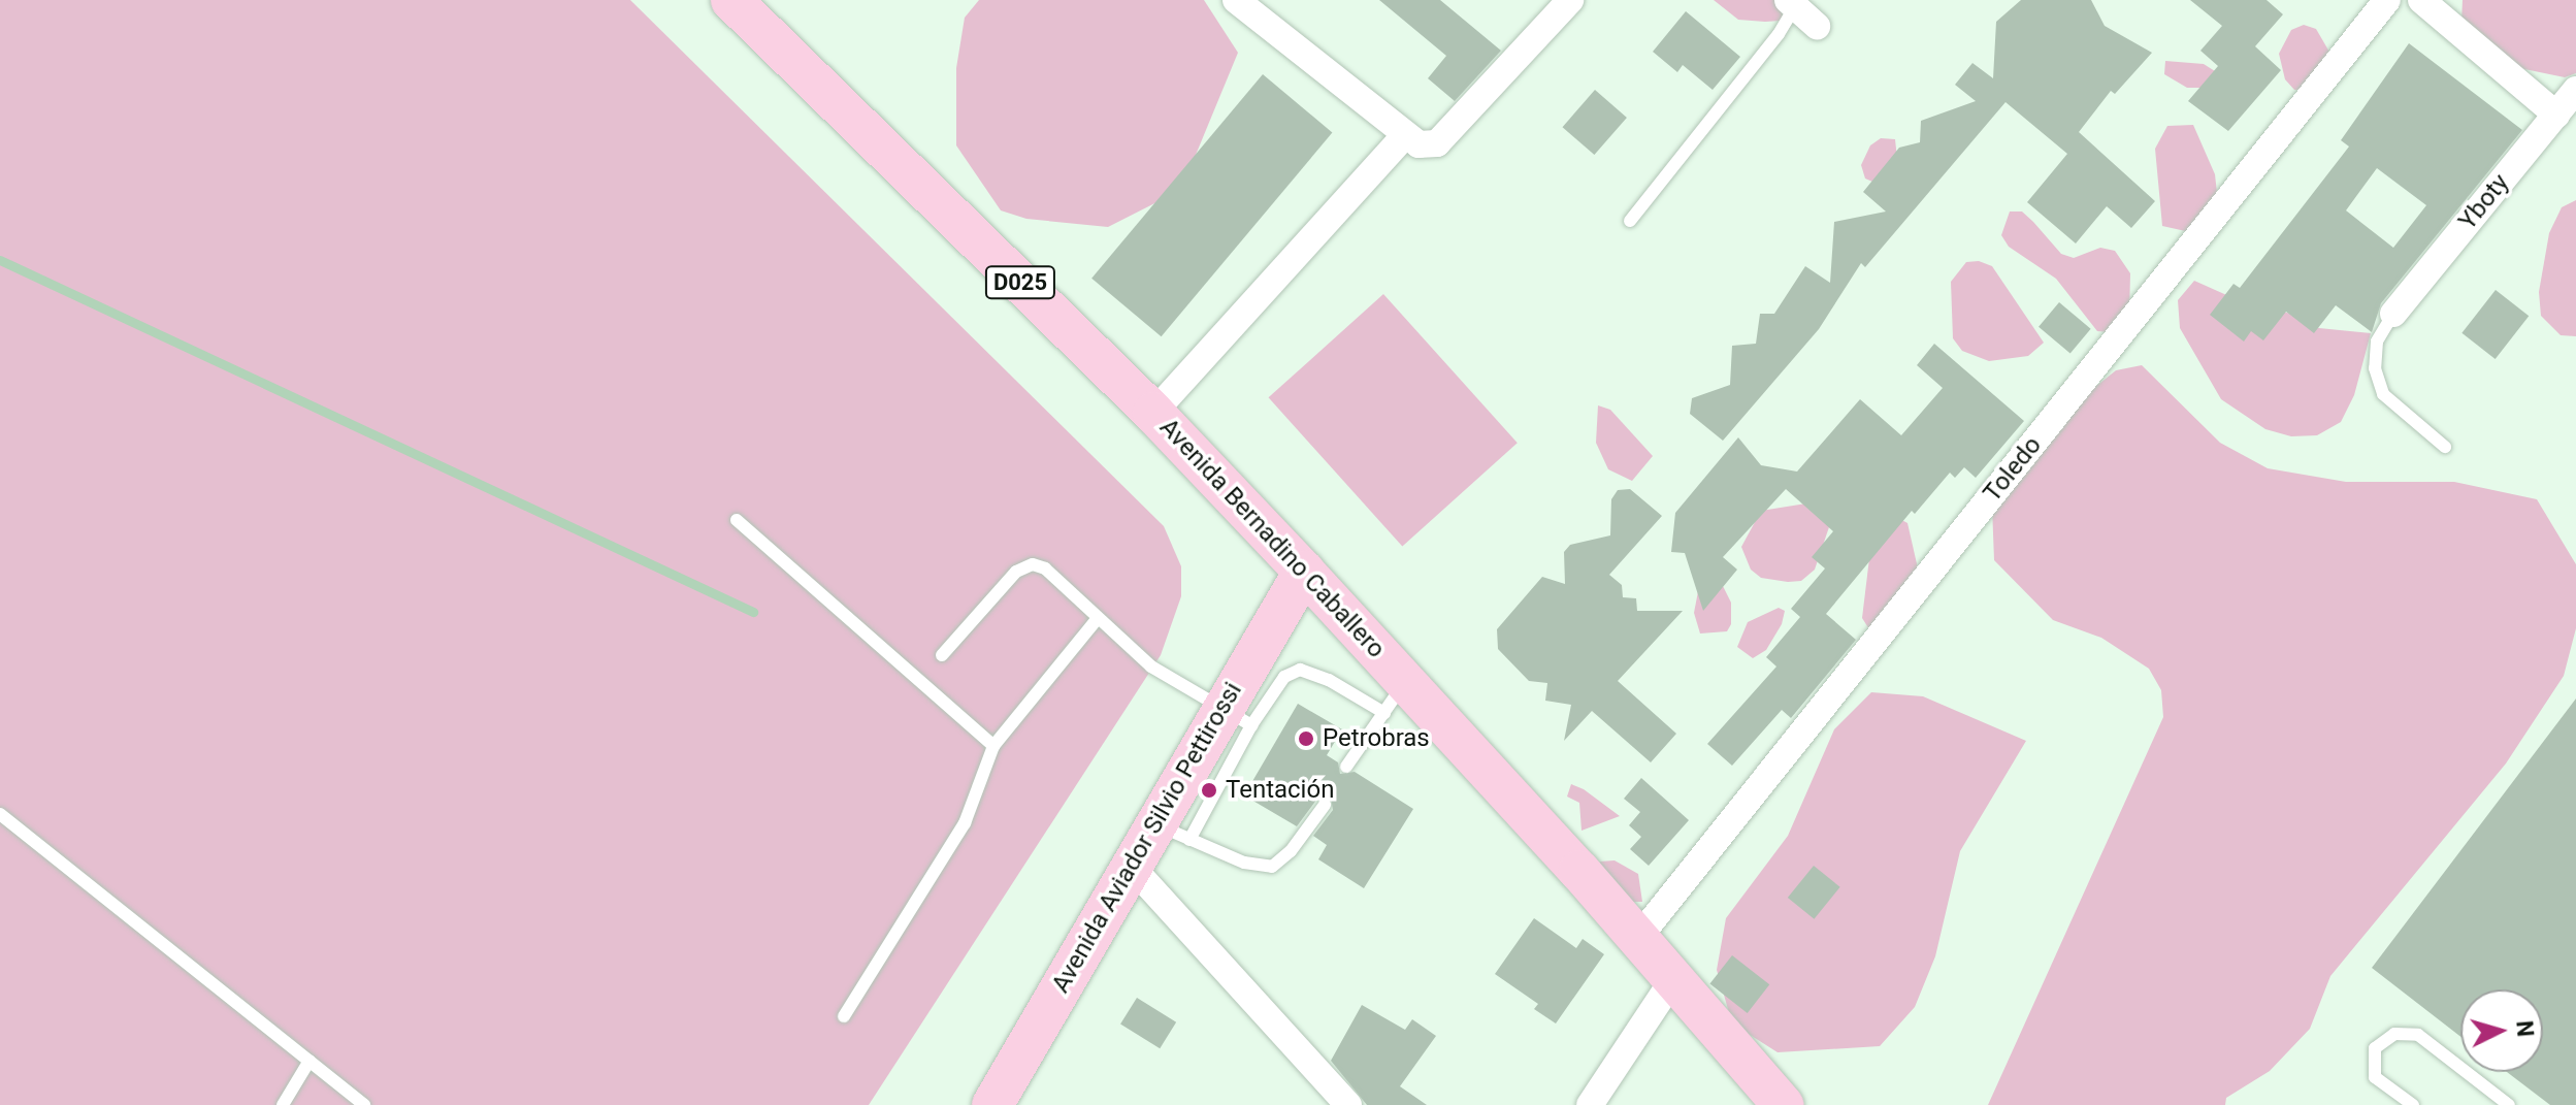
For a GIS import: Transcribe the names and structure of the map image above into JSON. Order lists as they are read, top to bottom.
{
  "streets": {
    "main road": ["D025", "Avenida Bernadino Caballero", "Avenida Aviador Silvio Pettirossi"],
    "street": ["Yboty", "Toledo"]
  },
  "crossings": [
    ["Toledo", "Avenida Bernadino Caballero"],
    ["Avenida Bernadino Caballero", "Avenida Aviador Silvio Pettirossi"]
  ],
  "places": ["Petrobras", "Tentación"],
  "north": "right"
}
